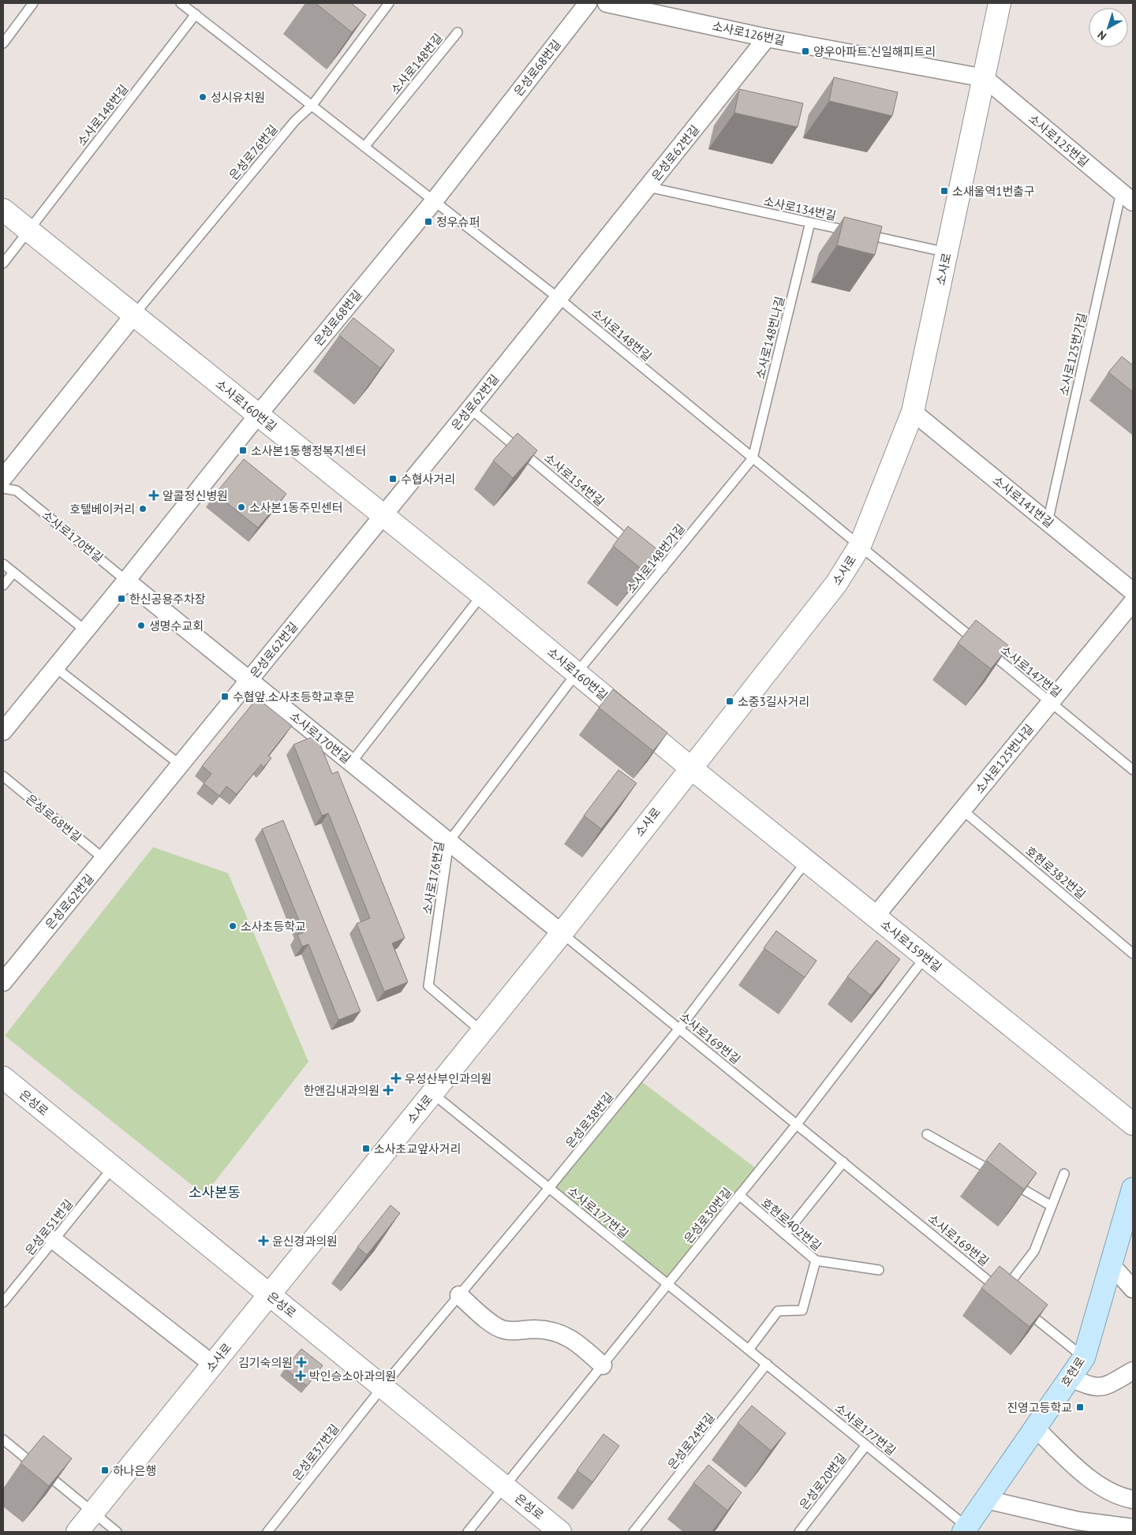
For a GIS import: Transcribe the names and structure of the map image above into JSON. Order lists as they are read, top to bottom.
{
  "streets": {
    "main road": ["호현로"],
    "street": [
      "소사로126번길",
      "은성로68번길",
      "소사로125번길",
      "은성로62번길",
      "소사로",
      "소사로160번길",
      "소사로141번길",
      "소사로170번길",
      "소사로125번나길",
      "소사로159번길",
      "은성로"
    ],
    "lane": [
      "소사로148번길",
      "은성로76번길",
      "소사로134번길",
      "소사로148번나길",
      "소사로125번가길",
      "소사로154번길",
      "소사로148번가길",
      "소사로147번길",
      "호현로382번길",
      "소사로176번길",
      "소사로169번길",
      "은성로38번길",
      "소사로177번길",
      "은성로30번길",
      "호현로402번길",
      "은성로51번길",
      "은성로24번길",
      "은성로37번길",
      "은성로20번길"
    ]
  },
  "crossings": [
    ["소사로126번길", "소사로125번길"],
    ["소사로126번길", "은성로62번길"],
    ["소사로126번길", "소사로"],
    ["소사로148번길", "은성로68번길"],
    ["소사로148번길", "은성로76번길"],
    ["소사로148번길", "은성로62번길"],
    ["소사로148번길", "소사로"],
    ["소사로148번길", "소사로148번나길"],
    ["소사로148번길", "소사로160번길"],
    ["소사로148번길", "소사로148번가길"],
    ["소사로148번길", "소사로147번길"],
    ["은성로68번길", "은성로62번길"],
    ["은성로68번길", "소사로160번길"],
    ["은성로68번길", "소사로170번길"],
    ["소사로125번길", "소사로"],
    ["소사로125번길", "소사로125번가길"],
    ["은성로76번길", "소사로160번길"],
    ["은성로62번길", "소사로134번길"],
    ["은성로62번길", "소사로160번길"],
    ["은성로62번길", "소사로154번길"],
    ["은성로62번길", "소사로170번길"],
    ["소사로134번길", "소사로"],
    ["소사로134번길", "소사로148번나길"],
    ["소사로", "소사로160번길"],
    ["소사로", "소사로141번길"],
    ["소사로", "소사로170번길"],
    ["소사로", "소사로147번길"],
    ["소사로", "소사로176번길"],
    ["소사로", "소사로159번길"],
    ["소사로", "소사로169번길"],
    ["소사로", "은성로"],
    ["소사로", "소사로177번길"],
    ["소사로148번나길", "소사로148번가길"],
    ["소사로125번가길", "소사로141번길"],
    ["소사로160번길", "소사로148번가길"],
    ["소사로160번길", "소사로176번길"],
    ["소사로160번길", "소사로159번길"],
    ["소사로154번길", "소사로148번가길"],
    ["소사로170번길", "소사로176번길"],
    ["소사로170번길", "소사로169번길"],
    ["소사로148번가길", "소사로176번길"],
    ["소사로147번길", "소사로125번나길"],
    ["소사로125번나길", "호현로382번길"],
    ["소사로125번나길", "소사로159번길"],
    ["소사로159번길", "은성로38번길"],
    ["소사로159번길", "은성로30번길"],
    ["소사로169번길", "은성로38번길"],
    ["소사로169번길", "은성로30번길"],
    ["은성로", "은성로38번길"],
    ["은성로", "은성로30번길"],
    ["은성로", "은성로51번길"],
    ["은성로", "은성로37번길"],
    ["은성로38번길", "소사로177번길"],
    ["은성로38번길", "은성로37번길"],
    ["소사로177번길", "은성로30번길"],
    ["소사로177번길", "호현로"],
    ["소사로177번길", "은성로24번길"],
    ["소사로177번길", "은성로20번길"],
    ["은성로30번길", "호현로402번길"]
  ],
  "districts": ["소사본동"],
  "places": {
    "transit": [
      "양우아파트.신일해피트리",
      "소새울역1번출구",
      "정우슈퍼",
      "소사본1동행정복지센터",
      "수협사거리",
      "한신공용주차장",
      "수협앞.소사초등학교후문",
      "소중3길사거리",
      "소사초교앞사거리",
      "진영고등학교",
      "하나은행"
    ],
    "other": [
      "성시유치원",
      "소사본1동주민센터",
      "호텔베이커리",
      "생명수교회",
      "소사초등학교"
    ],
    "health": [
      "알콜정신병원",
      "우성산부인과의원",
      "한앤김내과의원",
      "윤신경과의원",
      "김기숙의원",
      "박인승소아과의원"
    ]
  },
  "north": "bottom left"
}
